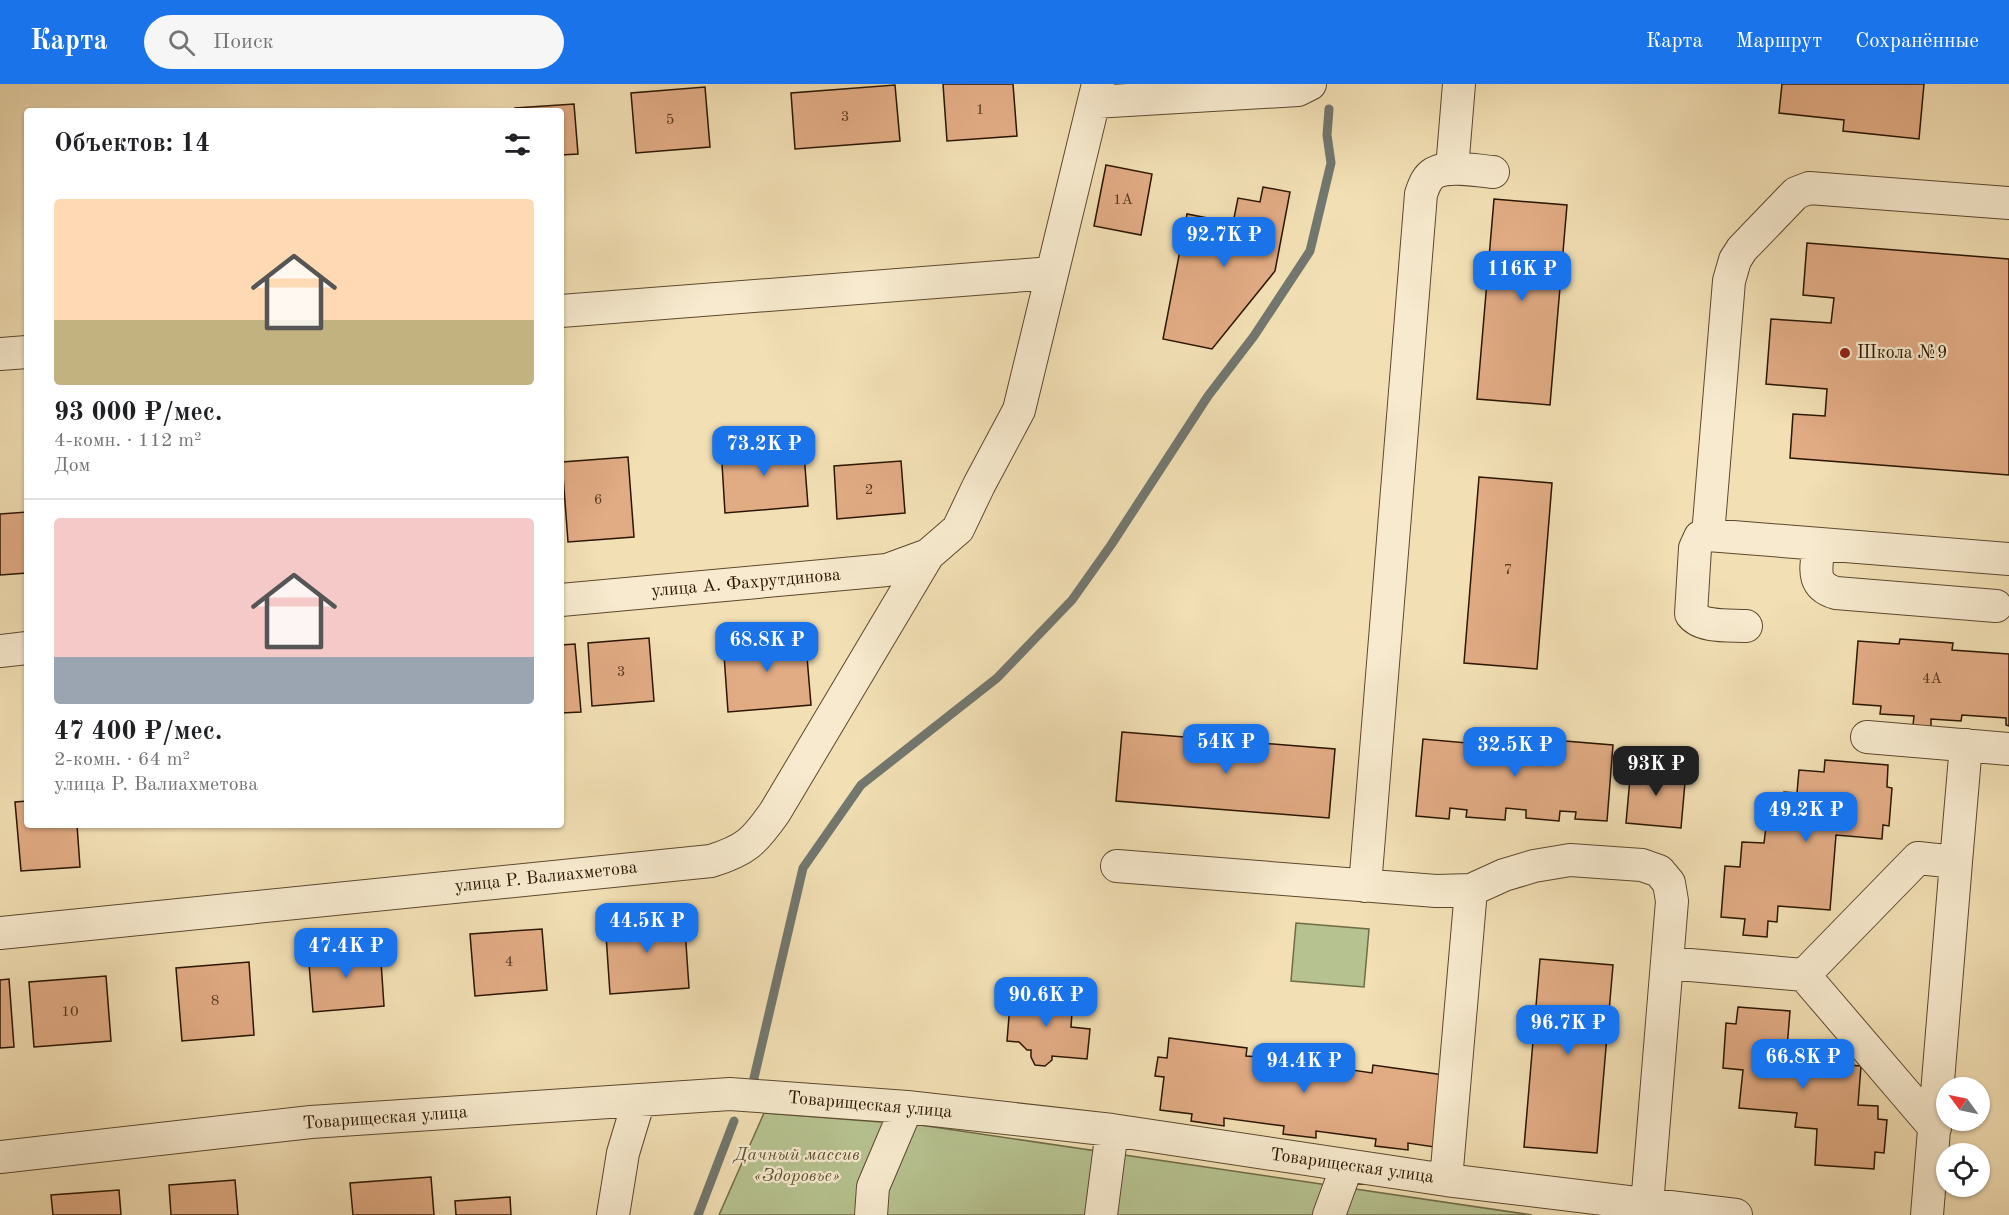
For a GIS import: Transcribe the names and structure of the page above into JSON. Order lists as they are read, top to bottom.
{
  "streets": {
    "street": ["улица А. Фахрутдинова", "улица Р. Валиахметова", "Товарищеская улица"]
  },
  "crossings": [
    ["улица А. Фахрутдинова", "улица Р. Валиахметова"]
  ],
  "parks": ["Дачный массив «Здоровье»"],
  "places": ["Школа №9"],
  "house_numbers": [
    "1",
    "3",
    "5",
    "1А",
    "2",
    "6",
    "7",
    "3",
    "4А",
    "4",
    "8",
    "10"
  ],
  "north": "top left",
  "page": {
    "header": "Карта",
    "search": "Поиск",
    "nav": ["Карта", "Маршрут", "Сохранённые"],
    "heading": "Объектов: 14",
    "list": [
      {
        "name": "93 000 ₽/мес.",
        "note": "4-комн. · 112 m² · Дом"
      },
      {
        "name": "47 400 ₽/мес.",
        "note": "2-комн. · 64 m² · улица Р. Валиахметова"
      }
    ],
    "price": [
      "92.7K ₽",
      "116K ₽",
      "73.2K ₽",
      "68.8K ₽",
      "54K ₽",
      "32.5K ₽",
      "93K ₽",
      "49.2K ₽",
      "44.5K ₽",
      "47.4K ₽",
      "90.6K ₽",
      "96.7K ₽",
      "66.8K ₽",
      "94.4K ₽"
    ]
  }
}
